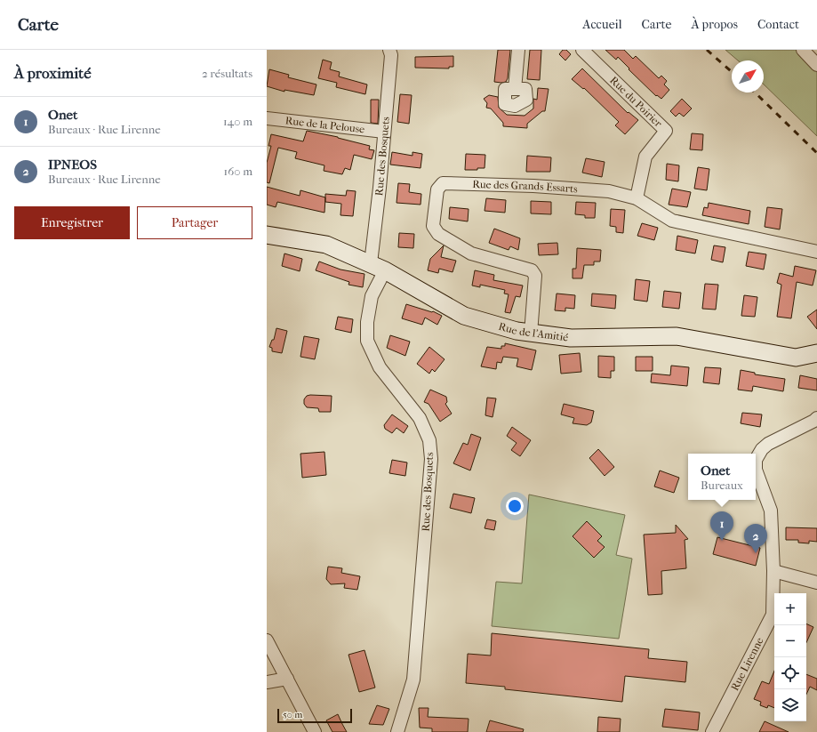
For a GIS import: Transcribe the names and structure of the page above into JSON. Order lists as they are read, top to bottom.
{
  "streets": {
    "street": [
      "Rue du Poirier",
      "Rue de la Pelouse",
      "Rue des Bosquets",
      "Rue des Grands Essarts",
      "Rue de l'Amitié",
      "Rue Lirenne"
    ]
  },
  "crossings": [
    ["Rue du Poirier", "Rue des Grands Essarts"],
    ["Rue de la Pelouse", "Rue des Bosquets"],
    ["Rue des Bosquets", "Rue de l'Amitié"],
    ["Rue des Grands Essarts", "Rue de l'Amitié"]
  ],
  "scale_bar": "50 m",
  "north": "top right",
  "page": {
    "header": "Carte",
    "nav": [
      "Accueil",
      "Carte",
      "À propos",
      "Contact"
    ],
    "heading": ["À proximité", "2 résultats"],
    "list": [
      {
        "mark": "1",
        "name": "Onet",
        "note": "Bureaux · Rue Lirenne",
        "value": "140 m"
      },
      {
        "mark": "2",
        "name": "IPNEOS",
        "note": "Bureaux · Rue Lirenne",
        "value": "160 m"
      }
    ],
    "buttons": ["Enregistrer", "Partager"],
    "popup": ["Onet", "Bureaux"],
    "pins": ["1", "2"],
    "map_buttons": ["+", "−"],
    "scale": "50 m"
  }
}
